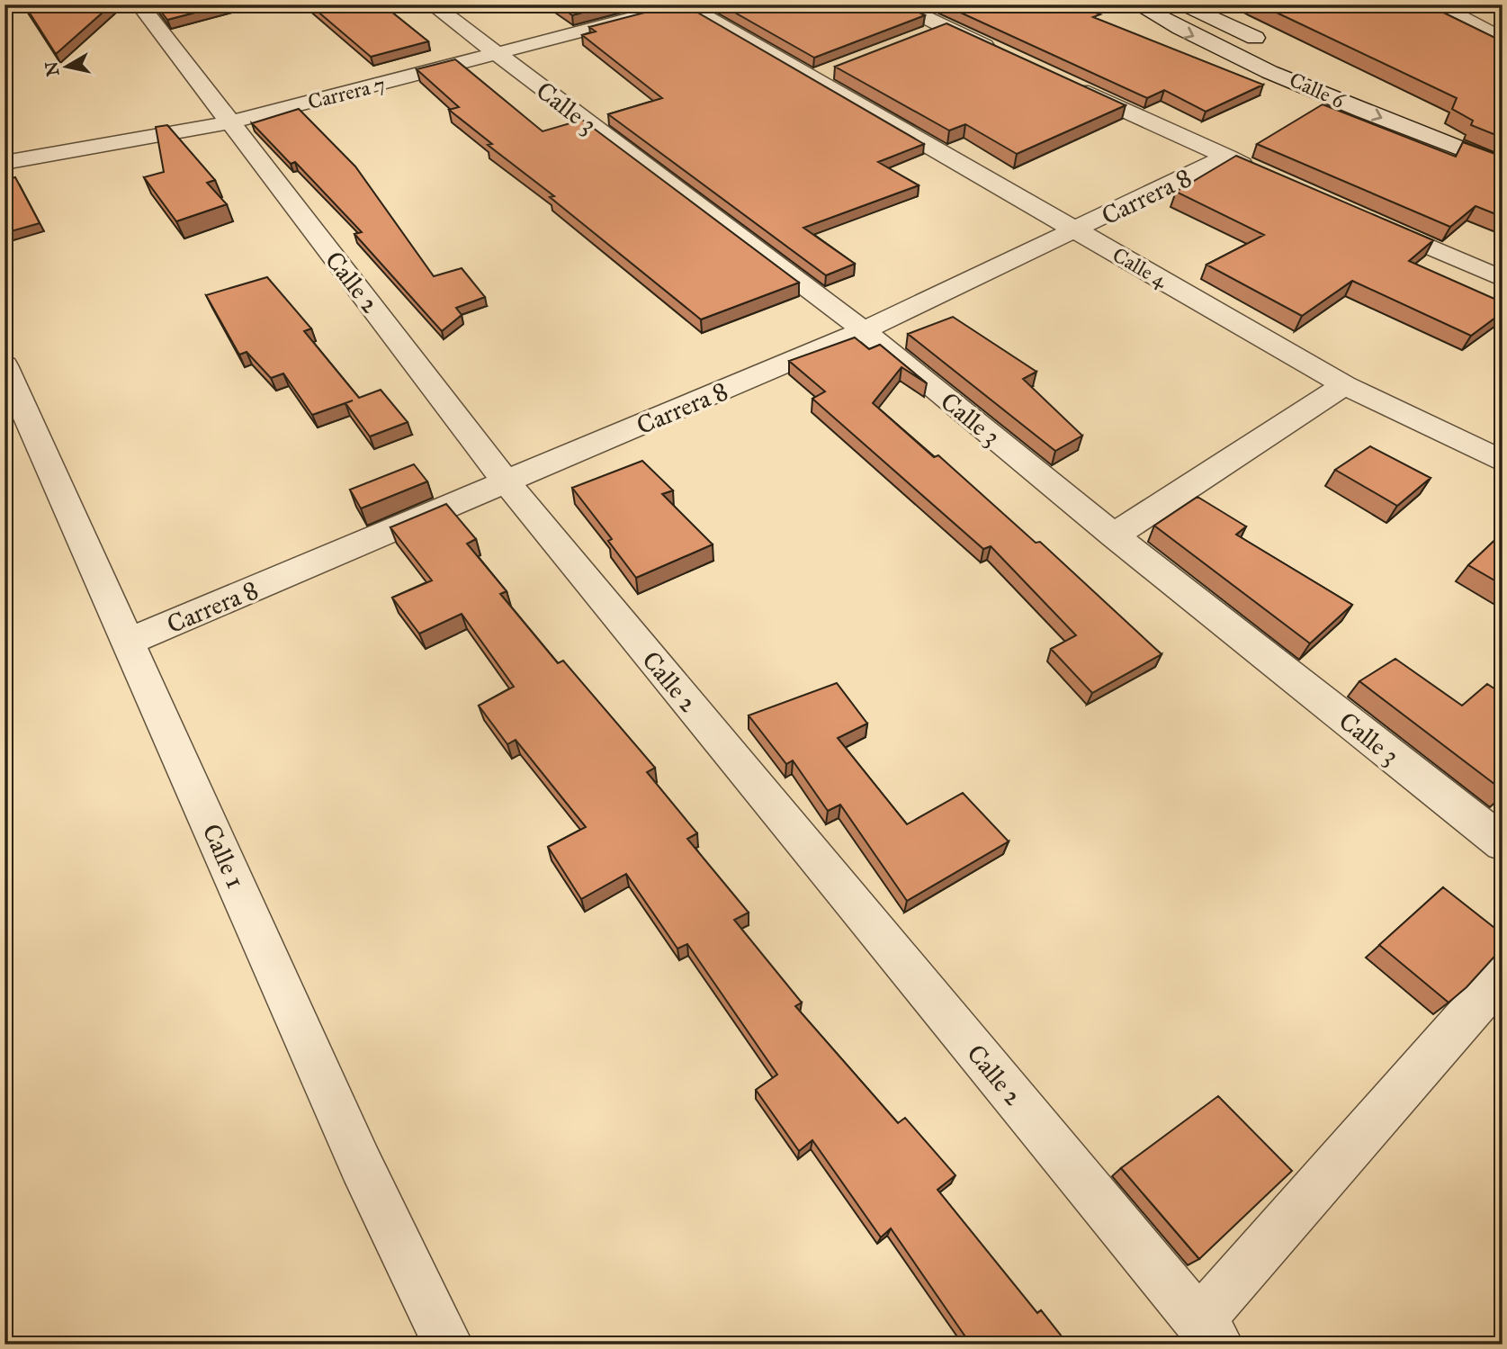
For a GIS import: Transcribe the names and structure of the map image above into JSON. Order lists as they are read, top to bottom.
{
  "streets": {
    "street": [
      "Calle 6",
      "Carrera 7",
      "Calle 3",
      "Carrera 8",
      "Calle 4",
      "Calle 2",
      "Calle 1"
    ]
  },
  "crossings": [
    ["Carrera 7", "Calle 3"],
    ["Carrera 7", "Calle 4"],
    ["Carrera 7", "Calle 2"],
    ["Calle 3", "Carrera 8"],
    ["Carrera 8", "Calle 4"],
    ["Carrera 8", "Calle 2"],
    ["Carrera 8", "Calle 1"]
  ],
  "north": "left"
}
